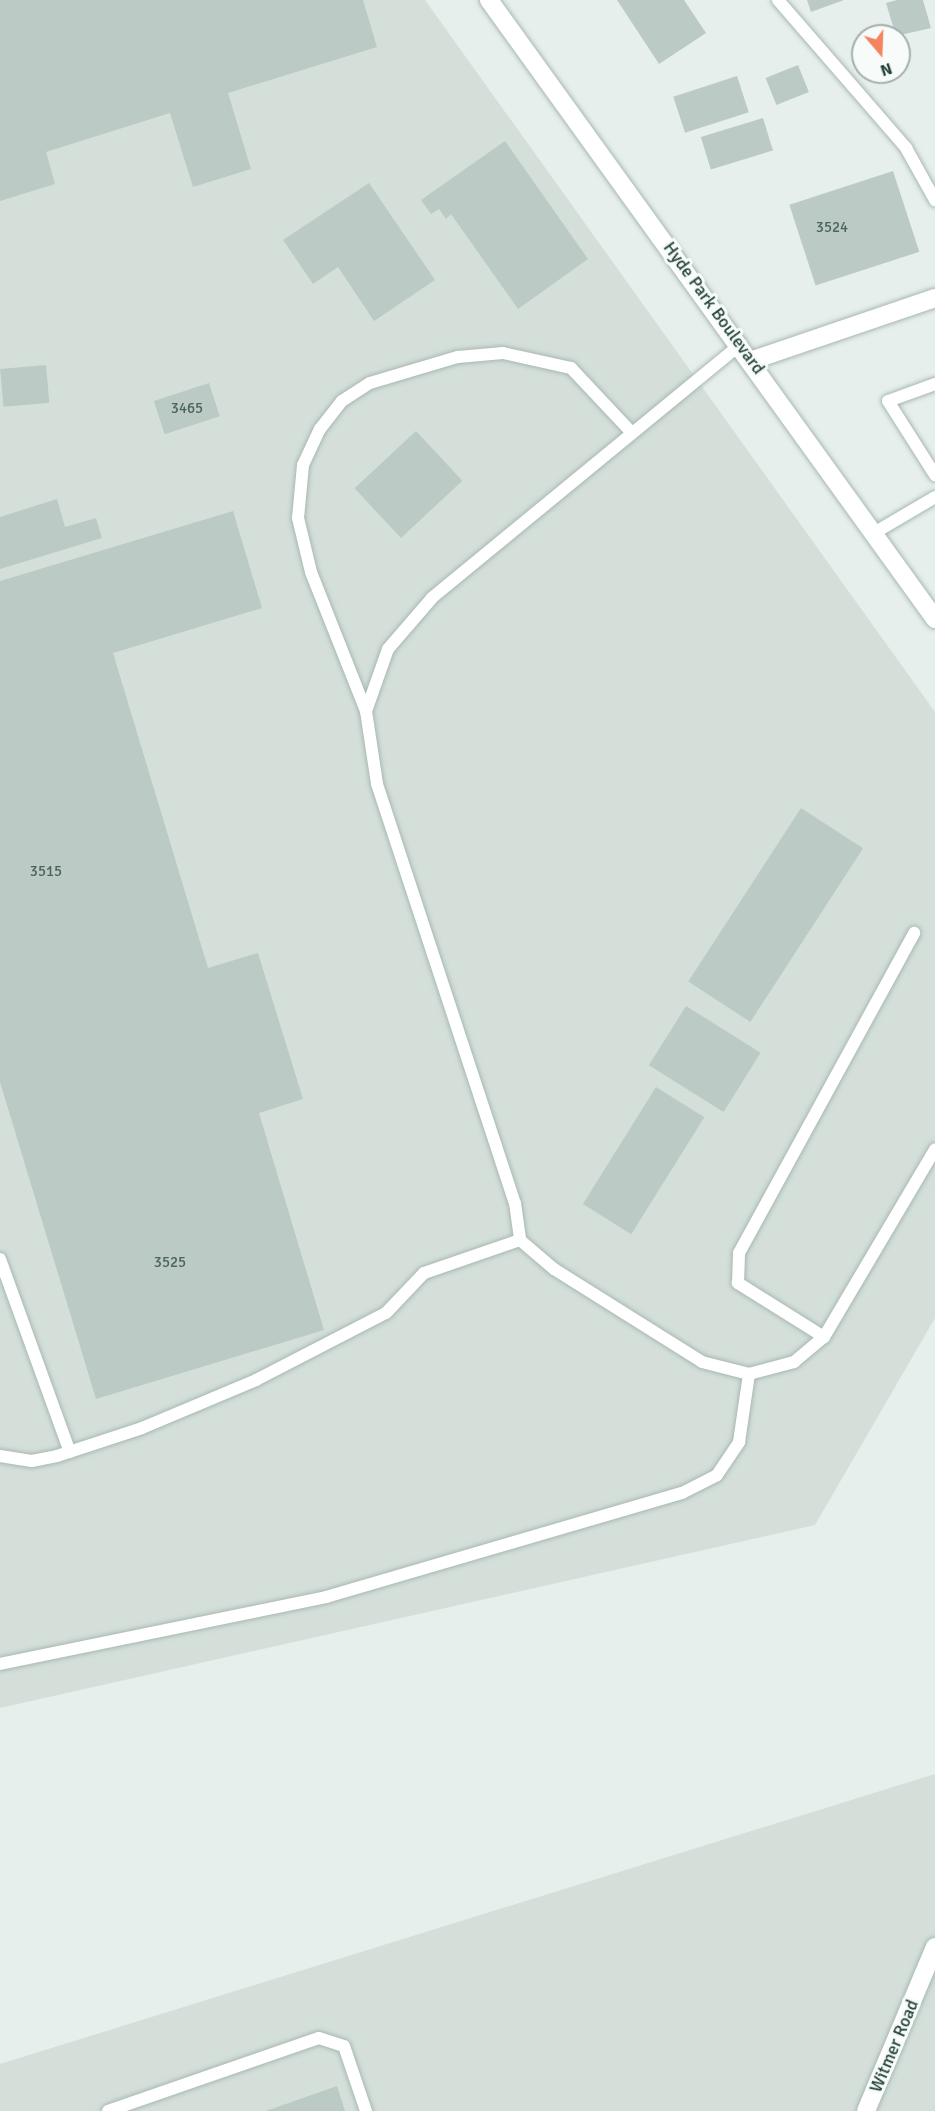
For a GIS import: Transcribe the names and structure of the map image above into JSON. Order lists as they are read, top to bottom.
{
  "streets": {
    "main road": ["Hyde Park Boulevard", "Witmer Road"]
  },
  "house_numbers": [
    "3524",
    "3465",
    "3515",
    "3525"
  ],
  "north": "bottom"
}
